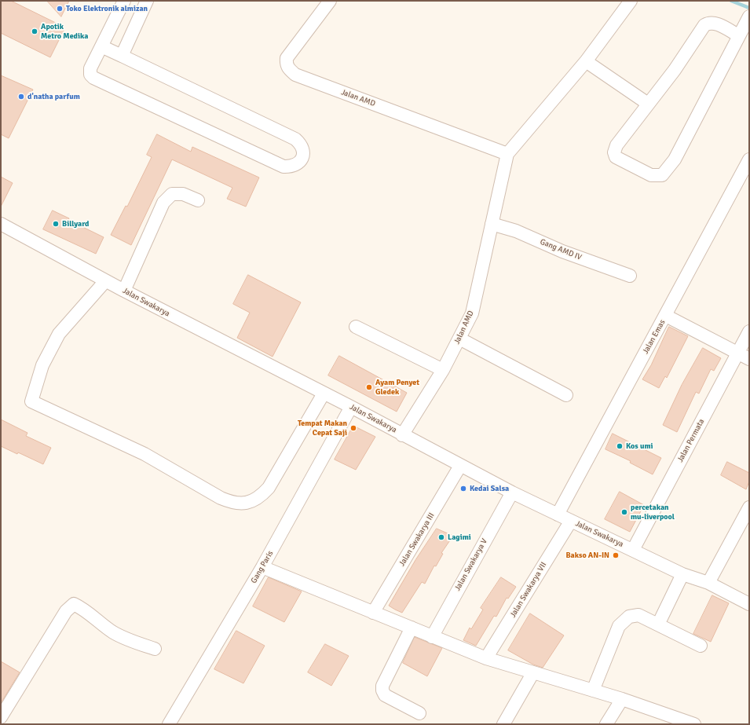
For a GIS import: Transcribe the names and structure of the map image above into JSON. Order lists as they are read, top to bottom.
{
  "streets": {
    "street": [
      "Jalan AMD",
      "Gang AMD IV",
      "Jalan Swakarya",
      "Jalan Emas",
      "Jalan Permata",
      "Jalan Swakarya III",
      "Jalan Swakarya V",
      "Gang Paris",
      "Jalan Swakarya VII"
    ]
  },
  "crossings": [
    ["Jalan AMD", "Gang AMD IV"],
    ["Jalan AMD", "Jalan Swakarya"],
    ["Jalan Swakarya", "Jalan Emas"],
    ["Jalan Swakarya", "Jalan Permata"],
    ["Jalan Swakarya", "Jalan Swakarya III"],
    ["Jalan Swakarya", "Jalan Swakarya V"],
    ["Jalan Swakarya", "Gang Paris"],
    ["Jalan Swakarya", "Jalan Swakarya VII"]
  ],
  "places": [
    "Toko Elektronik almizan",
    "Apotik Metro Medika",
    "d'natha parfum",
    "Billyard",
    "Ayam Penyet Gledek",
    "Tempat Makan Cepat Saji",
    "Kos umi",
    "Kedai Salsa",
    "percetakan mu-liverpool",
    "Lagimi",
    "Bakso AN-IN"
  ]
}
